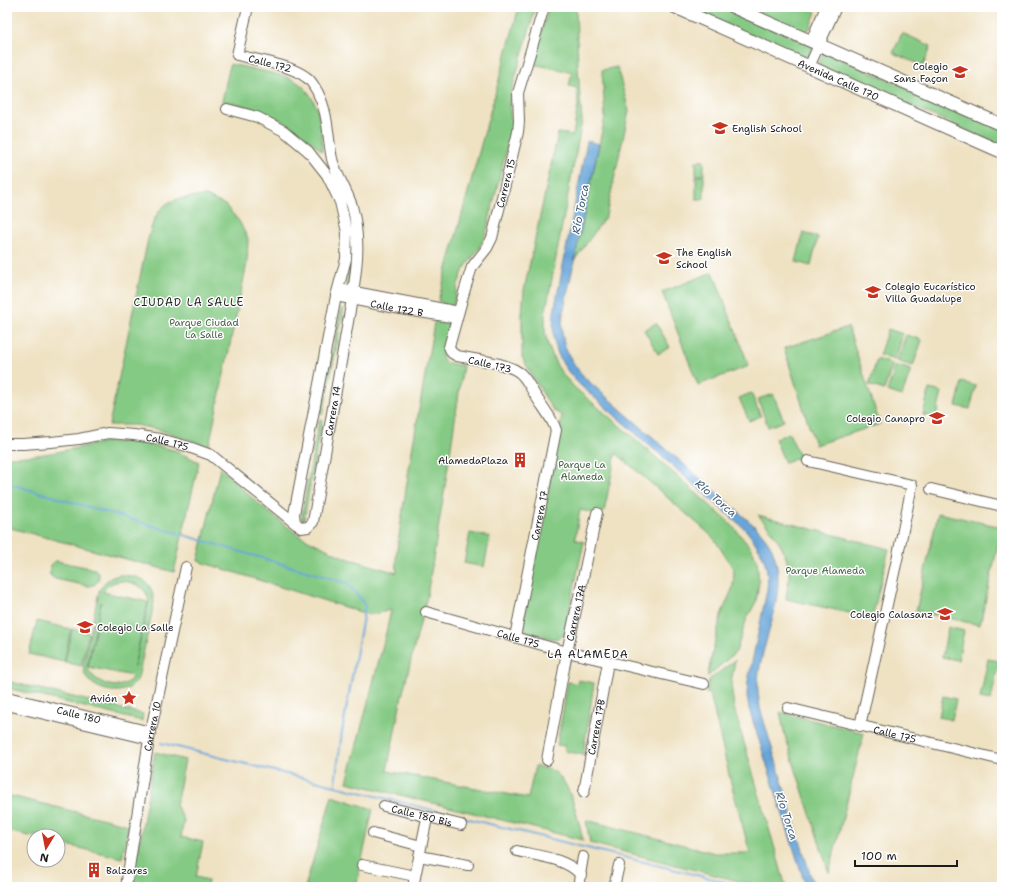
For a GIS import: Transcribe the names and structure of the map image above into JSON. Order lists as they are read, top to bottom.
{
  "streets": {
    "main road": ["Avenida Calle 170"],
    "street": [
      "Calle 172",
      "Carrera 15",
      "Calle 172 B",
      "Calle 173",
      "Carrera 14",
      "Calle 175",
      "Carrera 17",
      "Carrera 17A",
      "Calle 180",
      "Carrera 10",
      "Carrera 17B",
      "Calle 180 Bis"
    ]
  },
  "crossings": [
    ["Calle 172", "Carrera 14"],
    ["Carrera 15", "Calle 172 B"],
    ["Carrera 15", "Calle 173"],
    ["Calle 172 B", "Carrera 14"],
    ["Calle 173", "Carrera 17"],
    ["Carrera 14", "Calle 175"],
    ["Calle 175", "Carrera 17"],
    ["Calle 175", "Carrera 17A"],
    ["Calle 175", "Carrera 17B"],
    ["Calle 180", "Carrera 10"]
  ],
  "districts": ["CIUDAD LA SALLE", "LA ALAMEDA"],
  "water": ["Río Torca"],
  "parks": ["Parque Ciudad La Salle", "Parque La Alameda", "Parque Alameda"],
  "places": {
    "school or university": [
      "Colegio Sans Façon",
      "English School",
      "The English School",
      "Colegio Eucarístico Villa Guadalupe",
      "Colegio Canapro",
      "Colegio Calasanz",
      "Colegio La Salle"
    ],
    "building": ["AlamedaPlaza", "Balzares"],
    "place": ["Avión"]
  },
  "scale_bar": "100 m",
  "north": "bottom"
}
